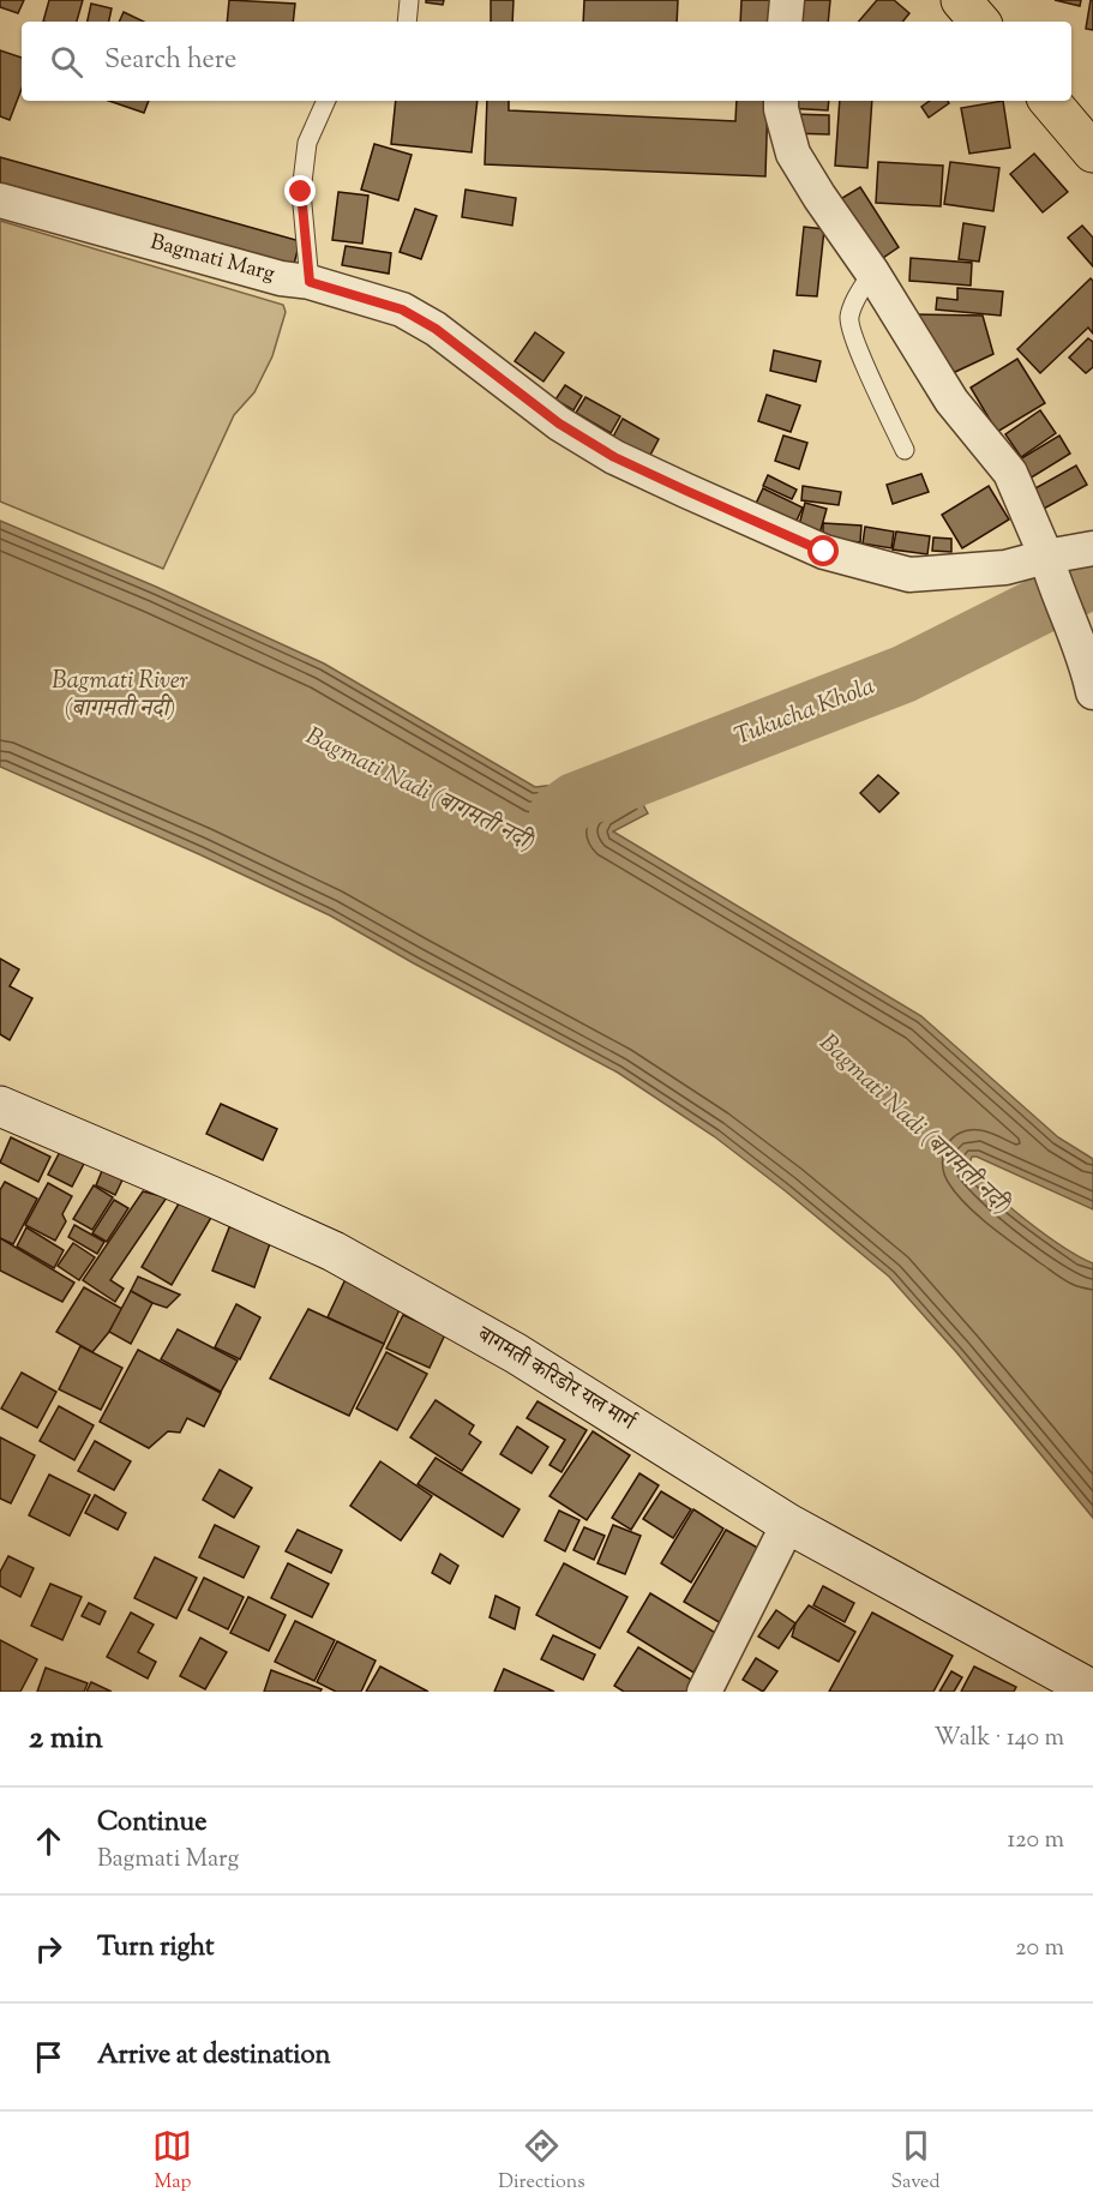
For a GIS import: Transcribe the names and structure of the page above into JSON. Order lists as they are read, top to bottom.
{
  "streets": {
    "street": ["Bagmati Marg", "बागमती करिडोर यल मार्ग"]
  },
  "water": ["Bagmati River (बागमती नदी)", "Tukucha Khola", "Bagmati Nadi (बागमती नदी)"],
  "page": {
    "search": "Search here",
    "heading": ["2 min", "Walk · 140 m"],
    "list": [
      ["Continue", "Bagmati Marg", "120 m"],
      ["Turn right", "20 m"],
      "Arrive at destination"
    ],
    "nav": ["Map", "Directions", "Saved"]
  }
}
